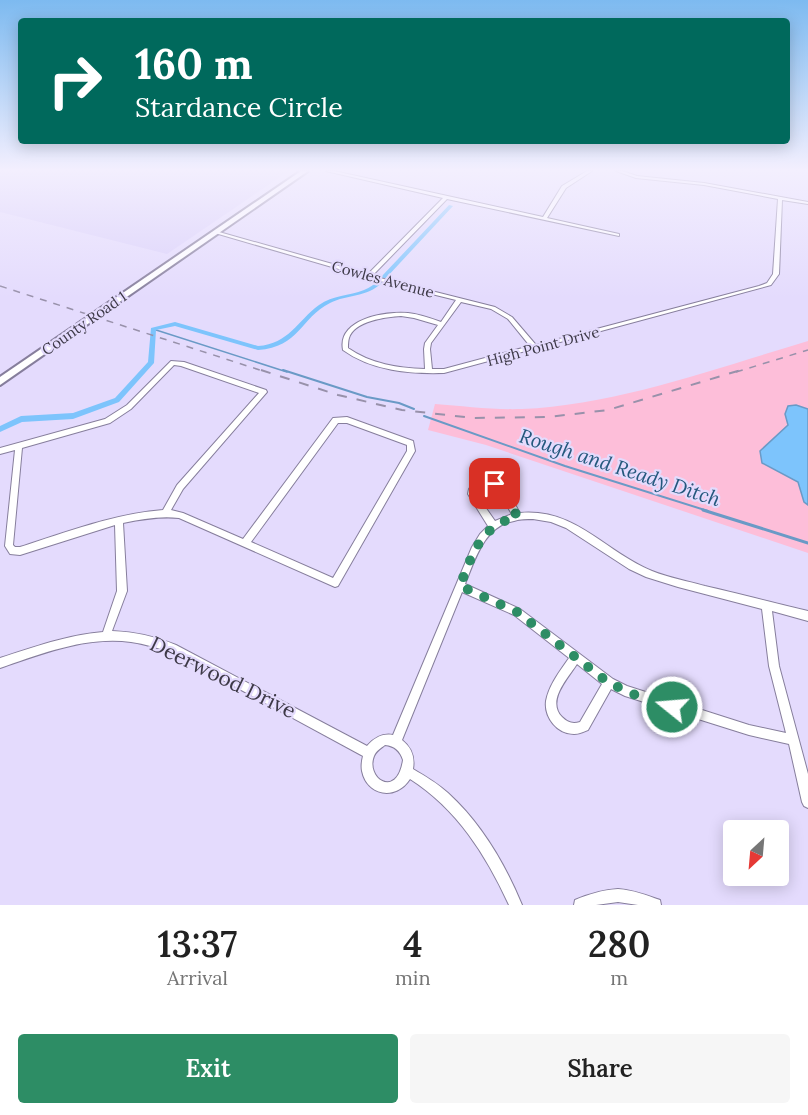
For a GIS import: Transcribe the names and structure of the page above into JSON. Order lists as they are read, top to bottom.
{
  "streets": {
    "main road": ["County Road 1"],
    "street": ["Cowles Avenue", "High Point Drive", "Deerwood Drive"]
  },
  "crossings": [
    ["Cowles Avenue", "High Point Drive"]
  ],
  "water": ["Rough and Ready Ditch"],
  "north": "bottom left",
  "page": {
    "turn": ["160 m", "Stardance Circle"],
    "eta": [
      "13:37",
      "Arrival",
      "4",
      "min",
      "280",
      "m"
    ],
    "buttons": ["Exit", "Share"]
  }
}
